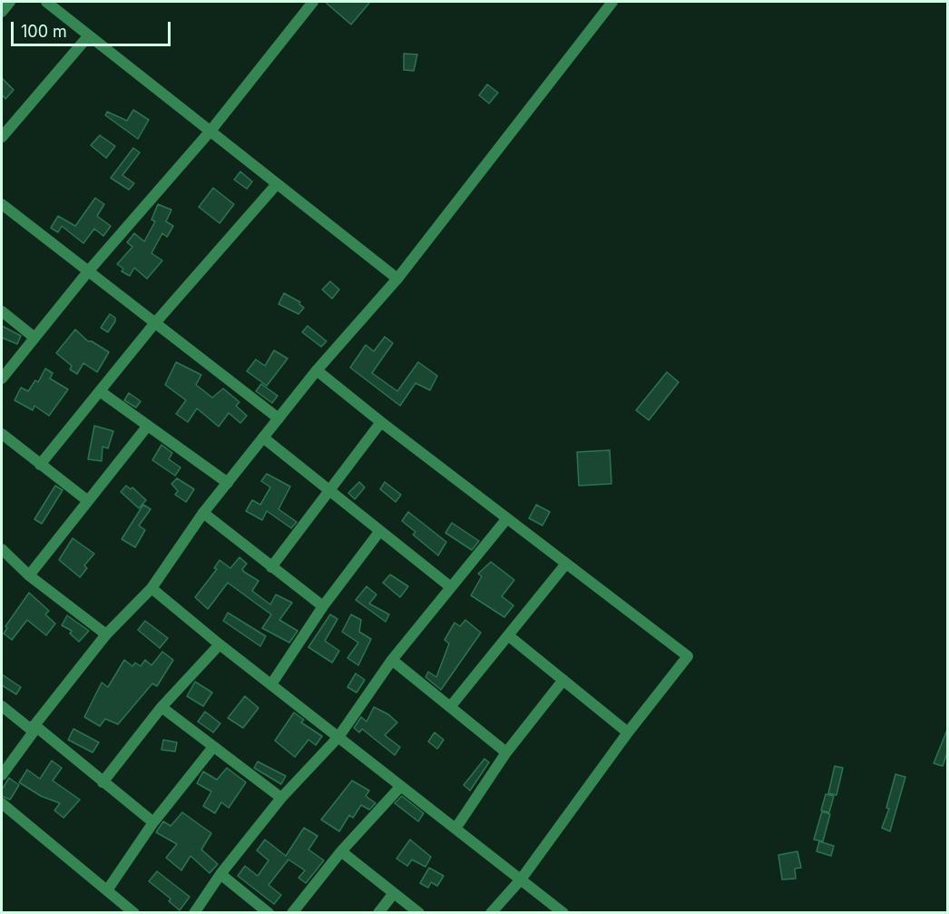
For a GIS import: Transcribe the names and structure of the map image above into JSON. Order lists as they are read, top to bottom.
{
  "scale_bar": "100 m"
}
